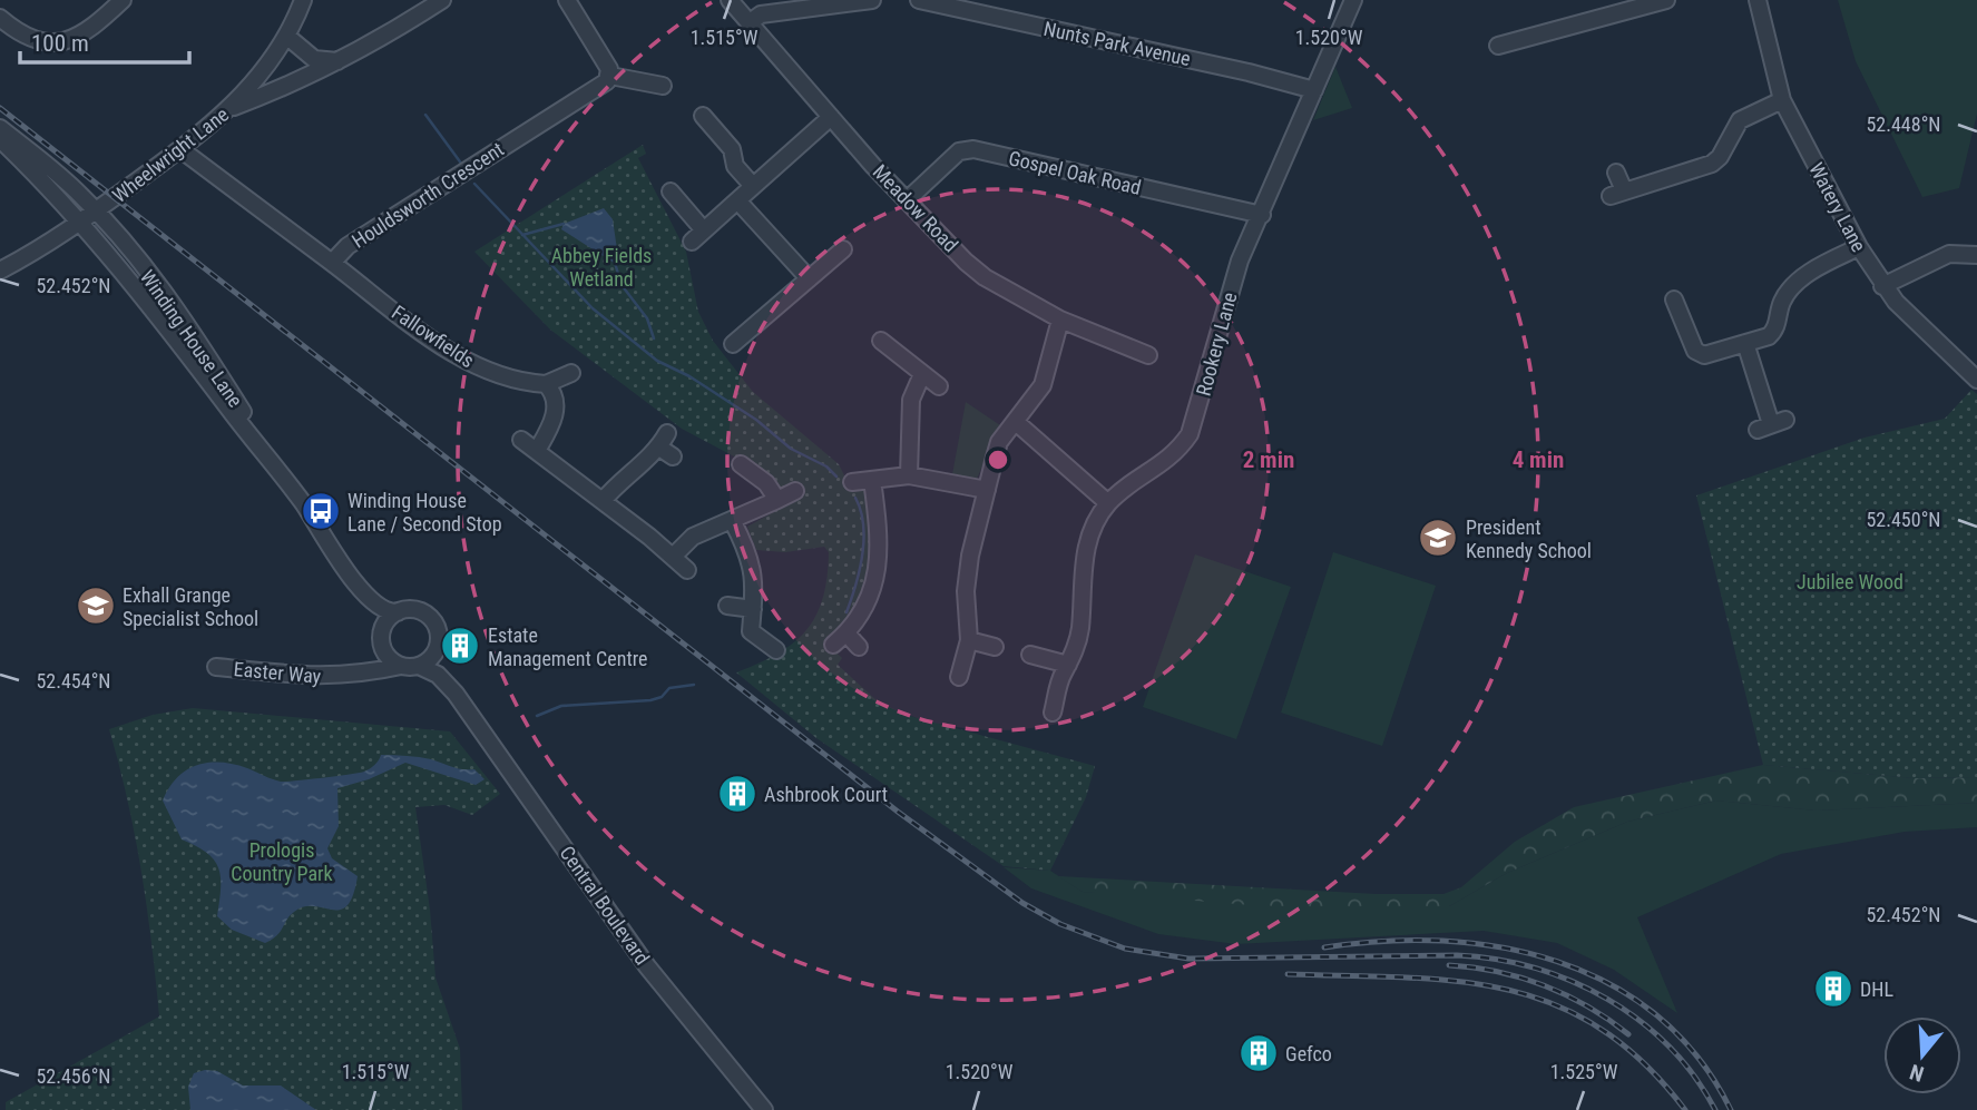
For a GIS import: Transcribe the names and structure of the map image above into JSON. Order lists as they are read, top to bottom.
{
  "streets": {
    "street": [
      "Nunts Park Avenue",
      "Wheelwright Lane",
      "Gospel Oak Road",
      "Houldsworth Crescent",
      "Watery Lane",
      "Meadow Road",
      "Fallowfields",
      "Winding House Lane",
      "Rookery Lane",
      "Easter Way",
      "Central Boulevard"
    ]
  },
  "crossings": [
    ["Nunts Park Avenue", "Rookery Lane"],
    ["Wheelwright Lane", "Winding House Lane"],
    ["Gospel Oak Road", "Meadow Road"],
    ["Gospel Oak Road", "Rookery Lane"],
    ["Houldsworth Crescent", "Fallowfields"],
    ["Winding House Lane", "Easter Way"],
    ["Winding House Lane", "Central Boulevard"],
    ["Easter Way", "Central Boulevard"]
  ],
  "parks": ["Abbey Fields Wetland", "Jubilee Wood", "Prologis Country Park"],
  "places": {
    "bus stop": ["Winding House Lane / Second Stop"],
    "school or university": ["President Kennedy School", "Exhall Grange Specialist School"],
    "building": [
      "Estate Management Centre",
      "Ashbrook Court",
      "DHL",
      "Gefco"
    ]
  },
  "scale_bar": "100 m",
  "north": "bottom",
  "coordinates": [
    "1.515°W",
    "1.520°W",
    "52.448°N",
    "52.452°N",
    "52.450°N",
    "52.454°N",
    "1.525°W",
    "52.456°N"
  ],
  "rings": ["2 min", "4 min"]
}
